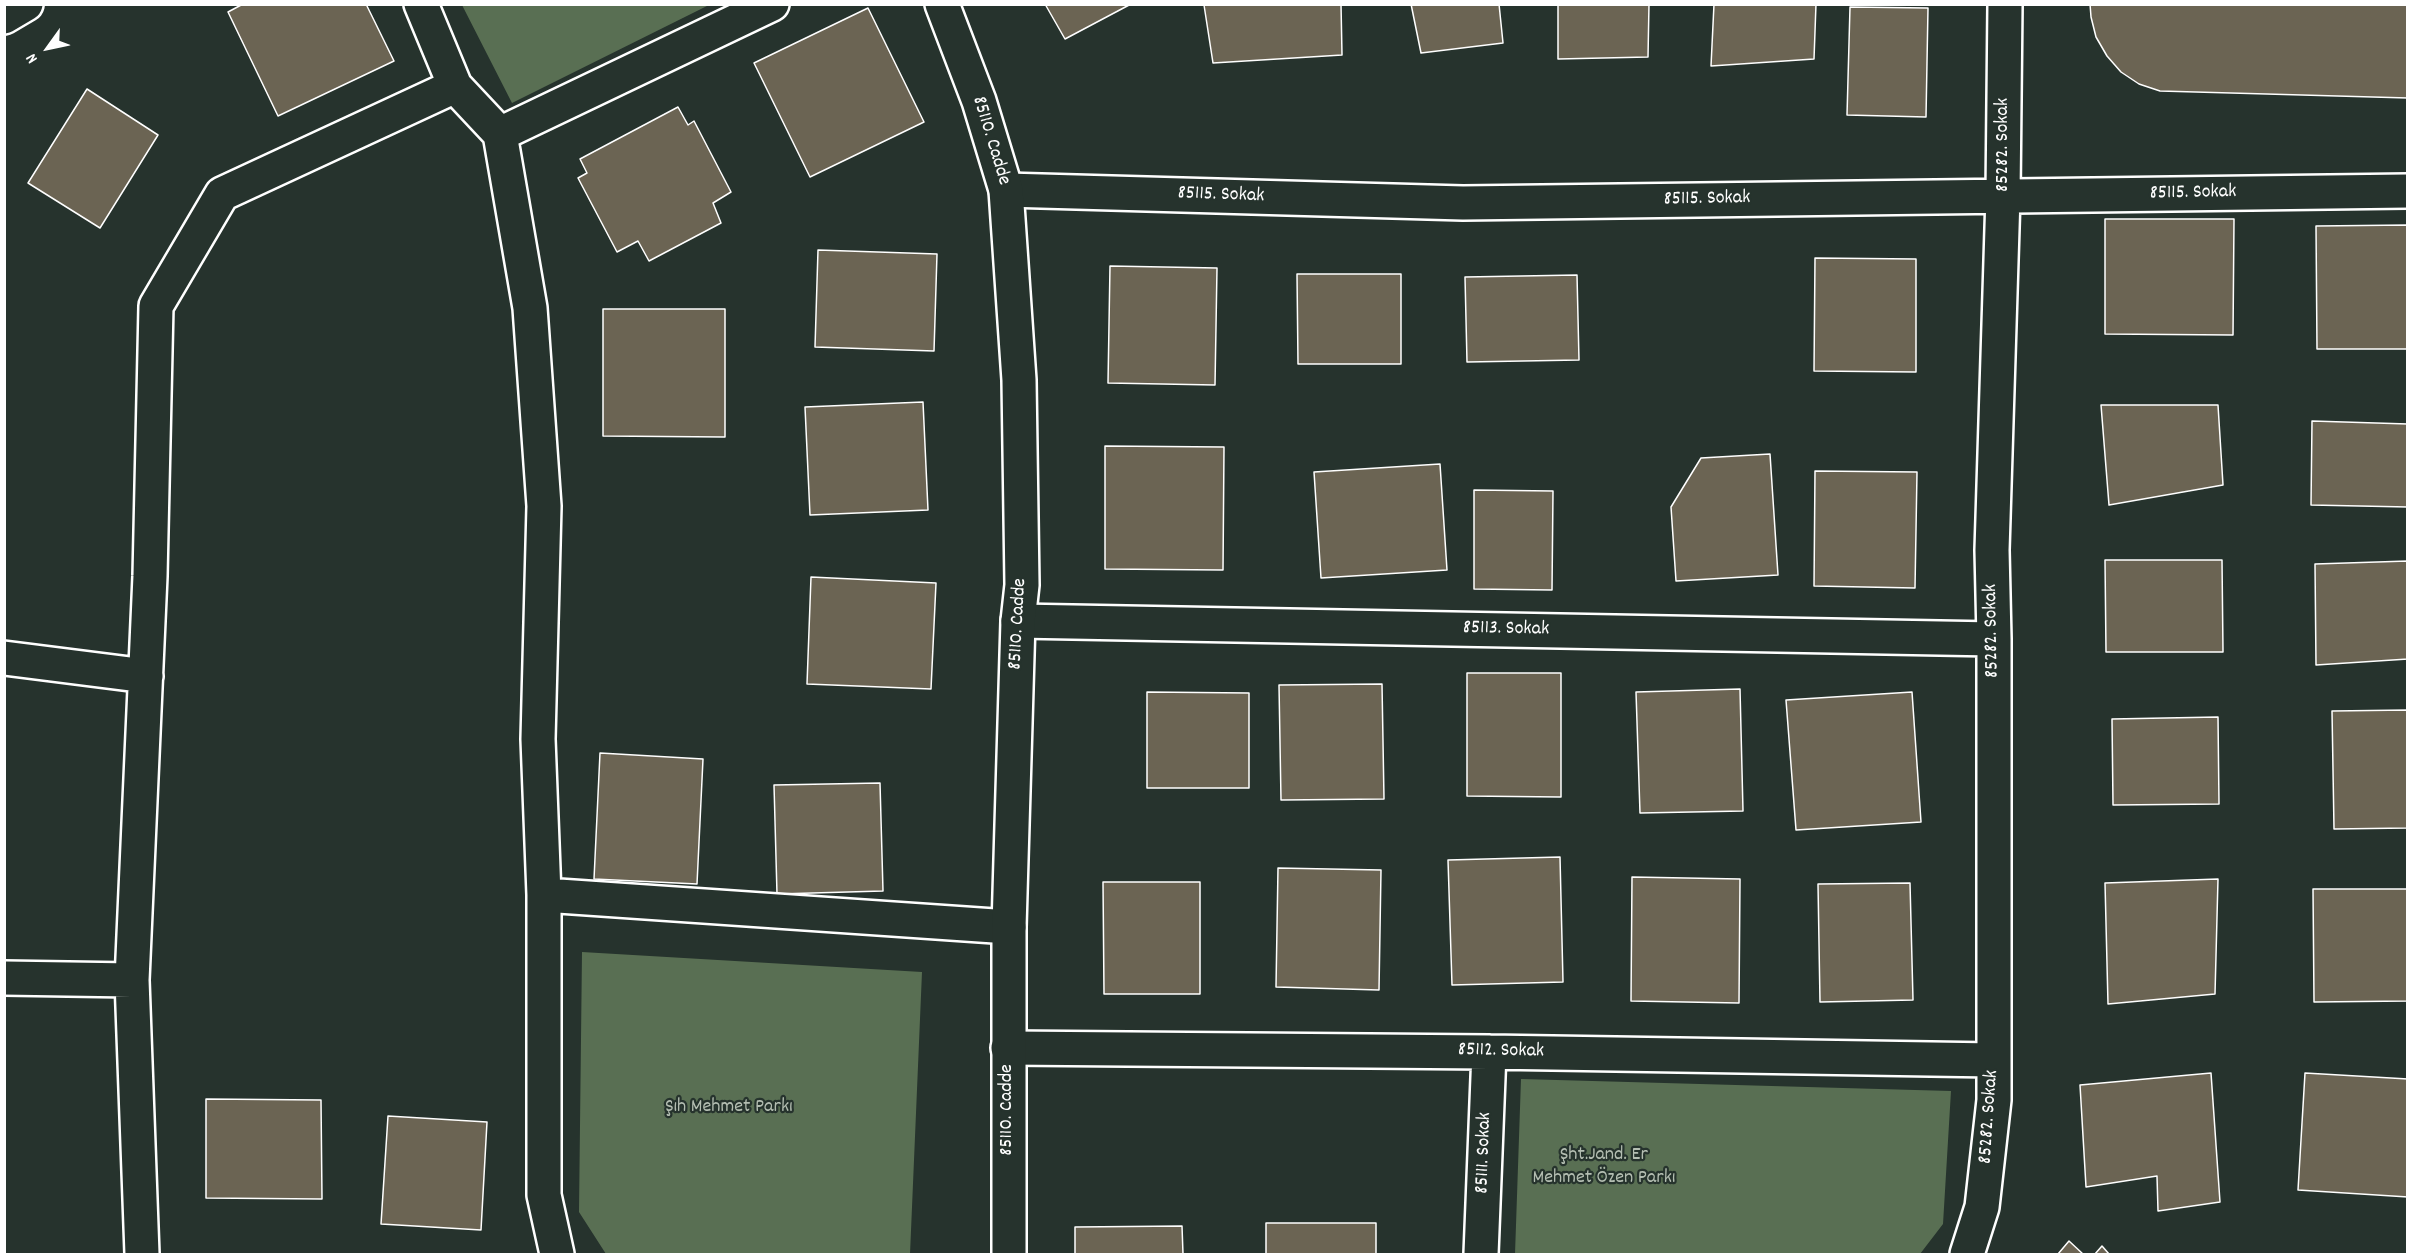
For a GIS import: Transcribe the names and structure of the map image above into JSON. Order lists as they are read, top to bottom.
{
  "streets": {
    "street": [
      "85110. Cadde",
      "85282. Sokak",
      "85115. Sokak",
      "85113. Sokak",
      "85112. Sokak",
      "85111. Sokak"
    ]
  },
  "crossings": [
    ["85110. Cadde", "85115. Sokak"],
    ["85110. Cadde", "85113. Sokak"],
    ["85110. Cadde", "85112. Sokak"],
    ["85282. Sokak", "85115. Sokak"],
    ["85282. Sokak", "85113. Sokak"],
    ["85282. Sokak", "85112. Sokak"],
    ["85112. Sokak", "85111. Sokak"]
  ],
  "parks": ["Şıh Mehmet Parkı", "Şht.Jand. Er Mehmet Özen Parkı"],
  "north": "bottom left"
}
